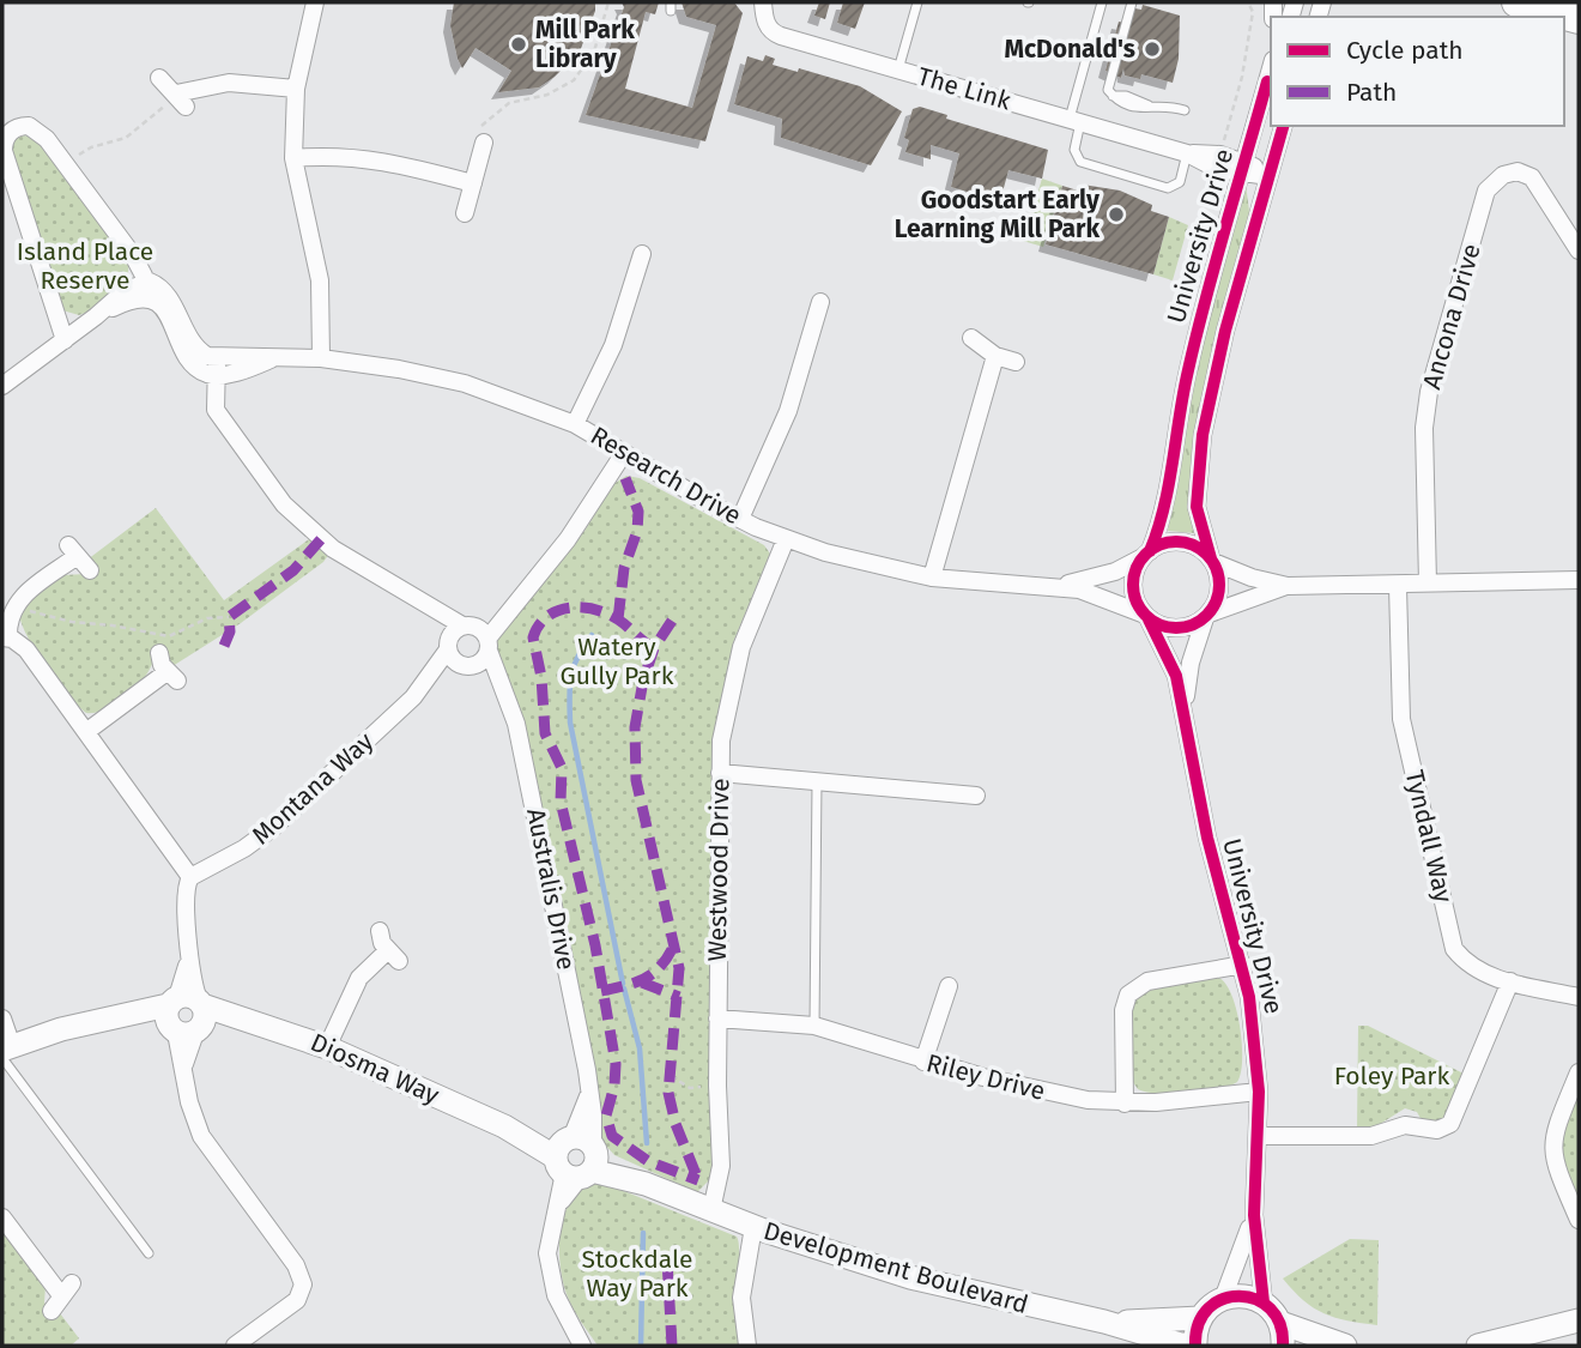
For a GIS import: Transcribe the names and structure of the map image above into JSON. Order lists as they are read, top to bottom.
{
  "streets": {
    "street": [
      "The Link",
      "University Drive",
      "Ancona Drive",
      "Research Drive",
      "Montana Way",
      "Tyndall Way",
      "Westwood Drive",
      "Australis Drive",
      "Diosma Way",
      "Riley Drive",
      "Development Boulevard"
    ]
  },
  "crossings": [
    ["The Link", "University Drive"],
    ["University Drive", "Research Drive"],
    ["University Drive", "Riley Drive"],
    ["Research Drive", "Westwood Drive"],
    ["Montana Way", "Australis Drive"],
    ["Westwood Drive", "Riley Drive"],
    ["Westwood Drive", "Development Boulevard"],
    ["Australis Drive", "Diosma Way"],
    ["Australis Drive", "Development Boulevard"],
    ["Diosma Way", "Development Boulevard"]
  ],
  "parks": [
    "Island Place Reserve",
    "Watery Gully Park",
    "Foley Park",
    "Stockdale Way Park"
  ],
  "places": ["Mill Park Library", "McDonald's", "Goodstart Early Learning Mill Park"],
  "legend": ["Cycle path", "Path"]
}
